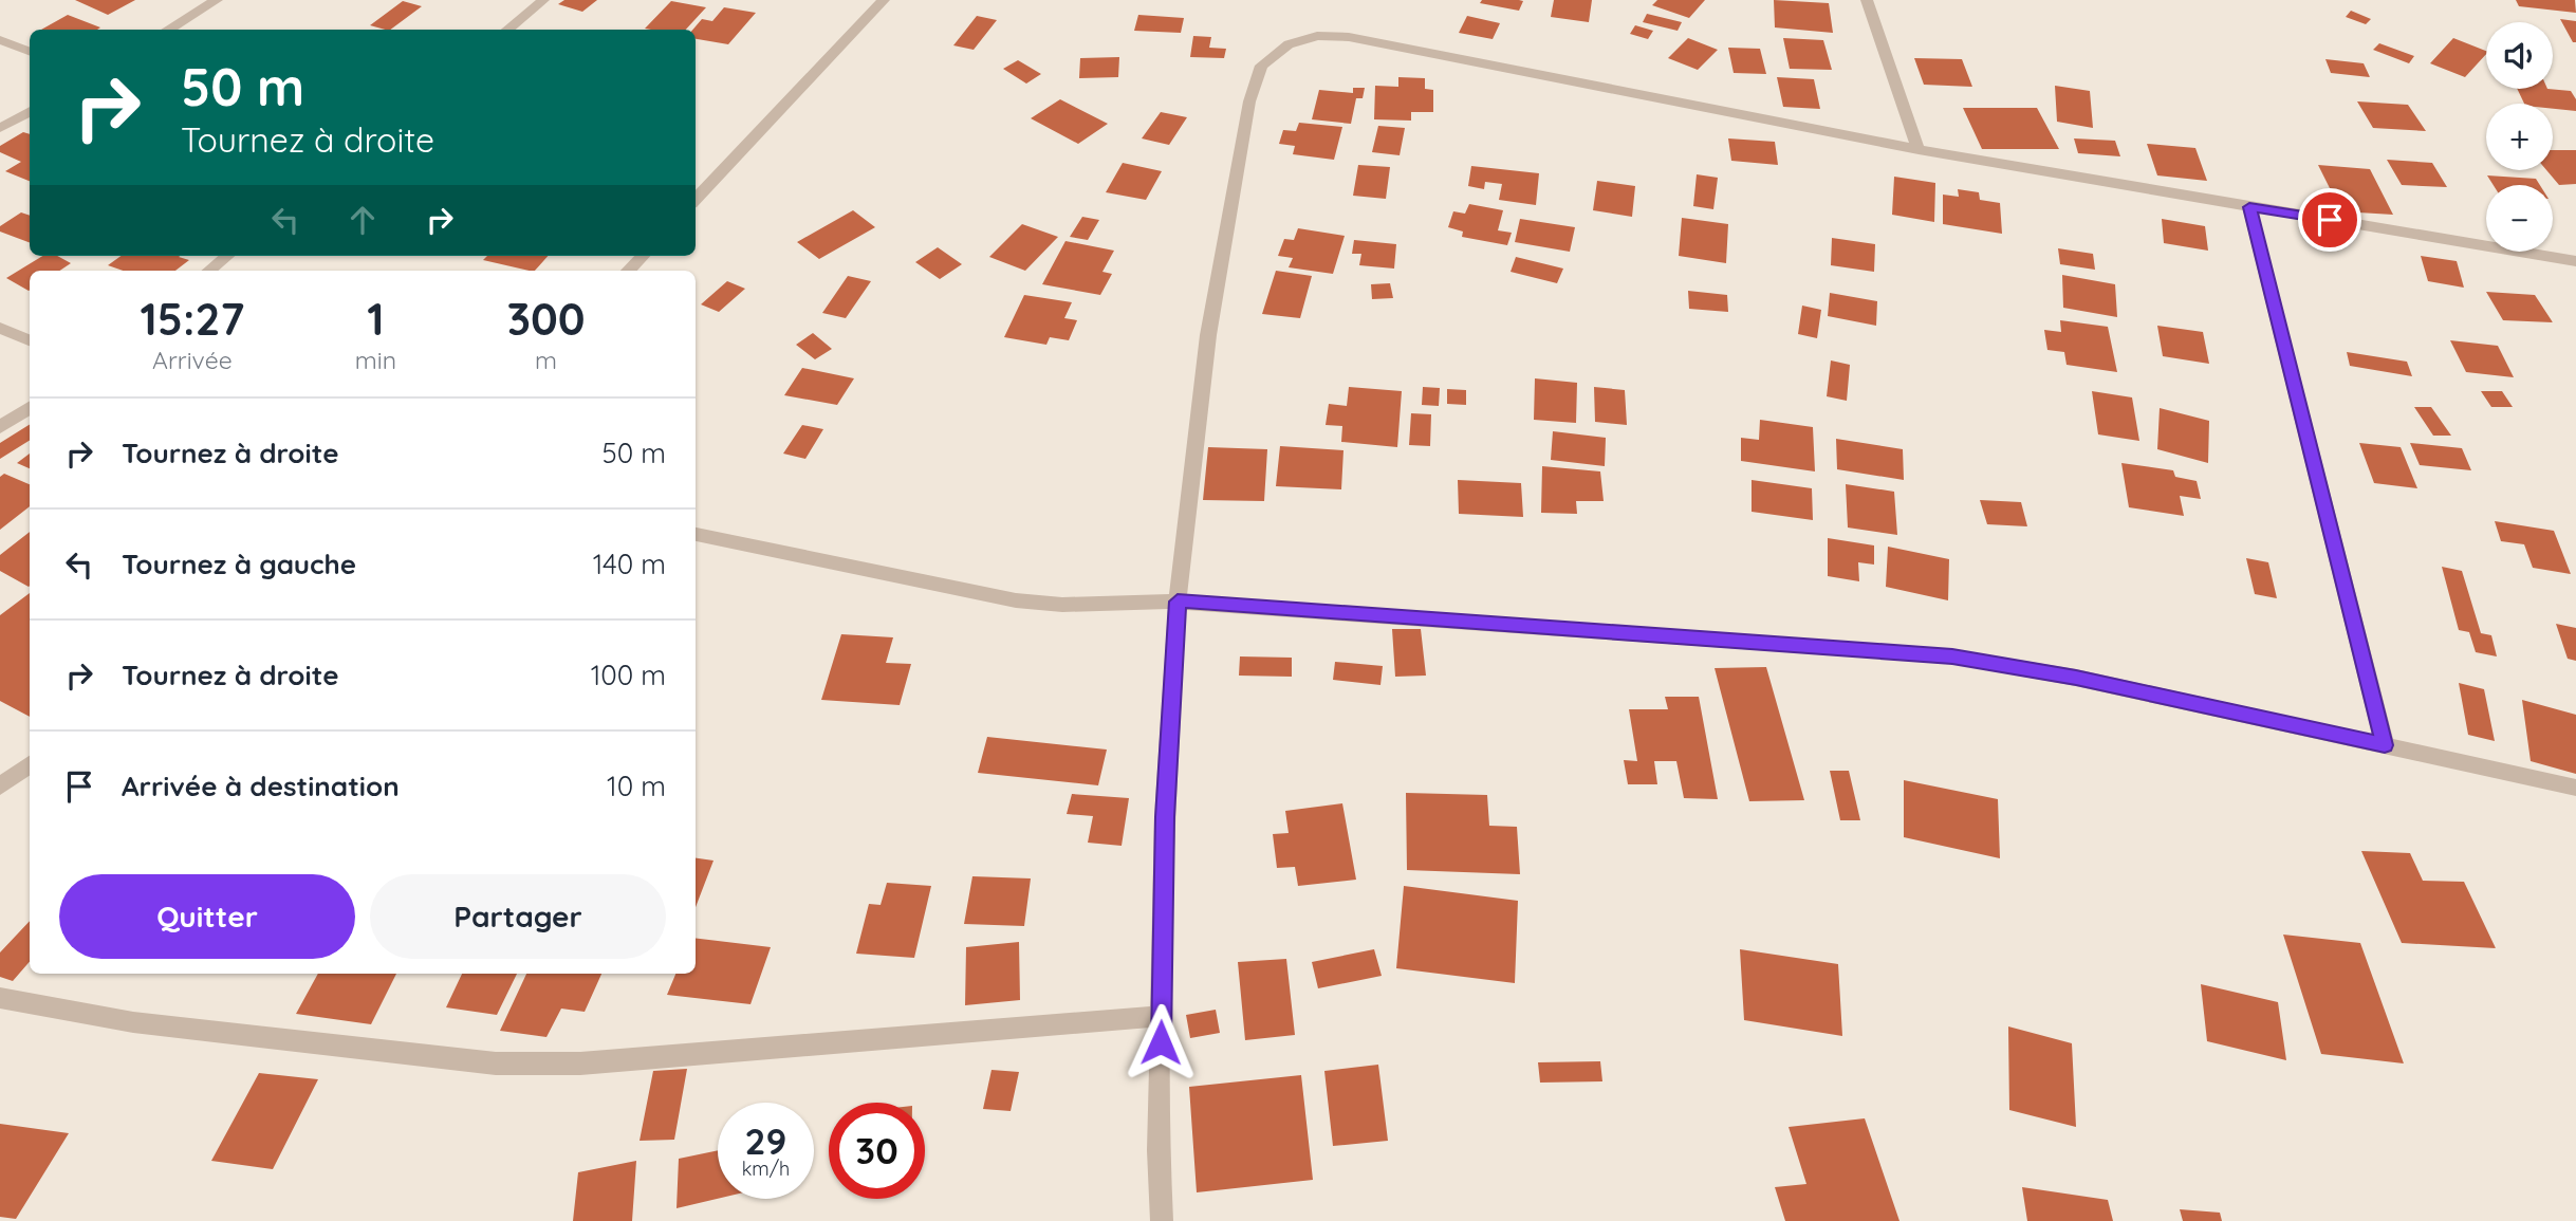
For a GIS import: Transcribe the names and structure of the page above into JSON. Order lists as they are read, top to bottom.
{
  "page": {
    "map_buttons": ["+", "−"],
    "turn": ["50 m", "Tournez à droite"],
    "eta": [
      "15:27",
      "Arrivée",
      "1",
      "min",
      "300",
      "m"
    ],
    "list": [
      {
        "name": "Tournez à droite",
        "value": "50 m"
      },
      {
        "name": "Tournez à gauche",
        "value": "140 m"
      },
      {
        "name": "Tournez à droite",
        "value": "100 m"
      },
      {
        "name": "Arrivée à destination",
        "value": "10 m"
      }
    ],
    "buttons": ["Quitter", "Partager"],
    "speed": "29 km/h",
    "limit": "30"
  }
}
